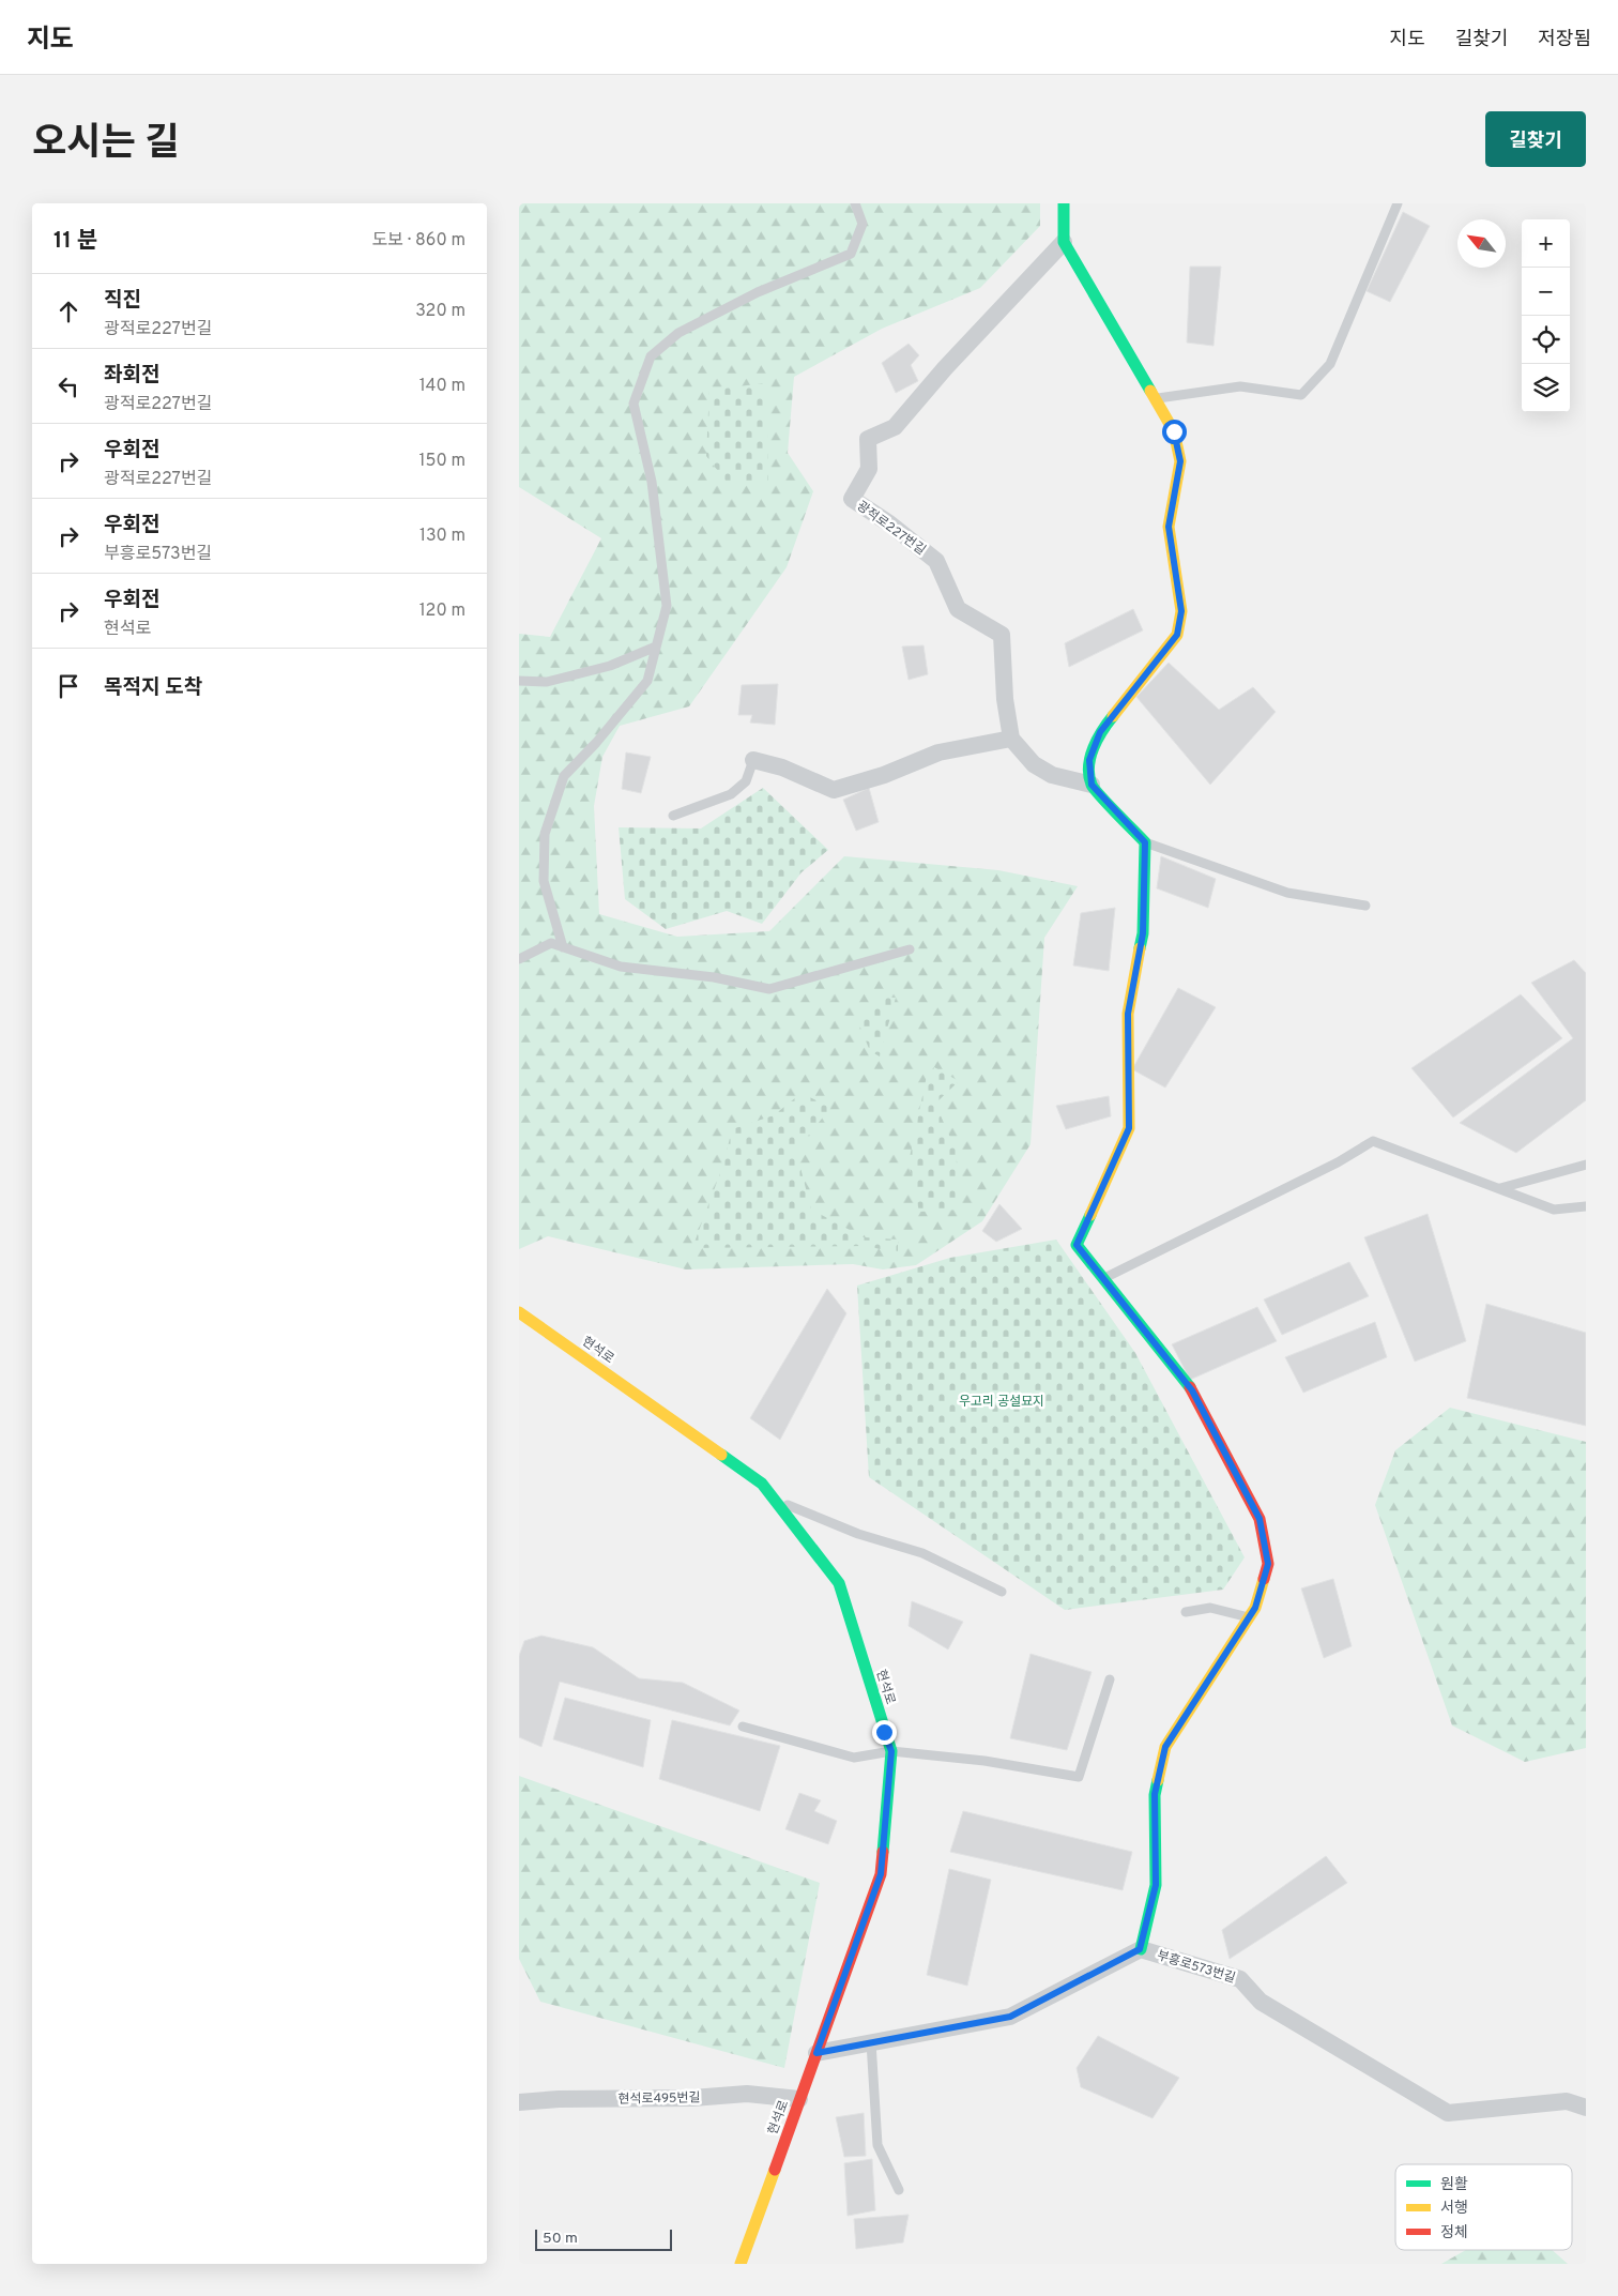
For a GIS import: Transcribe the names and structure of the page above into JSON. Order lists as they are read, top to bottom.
{
  "streets": {
    "street": [
      "광적로227번길",
      "현석로",
      "부흥로573번길",
      "현석로495번길"
    ]
  },
  "crossings": [
    ["현석로", "부흥로573번길"],
    ["현석로", "현석로495번길"]
  ],
  "parks": ["우고리 공설묘지"],
  "legend": ["원활", "서행", "정체"],
  "scale_bar": "50 m",
  "north": "top left",
  "page": {
    "header": "지도",
    "nav": ["지도", "길찾기", "저장됨"],
    "title": "오시는 길",
    "buttons": "길찾기",
    "heading": ["11 분", "도보 · 860 m"],
    "map_buttons": ["+", "−"],
    "list": [
      ["직진", "광적로227번길", "320 m"],
      ["좌회전", "광적로227번길", "140 m"],
      ["우회전", "광적로227번길", "150 m"],
      ["우회전", "부흥로573번길", "130 m"],
      ["우회전", "현석로", "120 m"],
      "목적지 도착"
    ],
    "scale": "50 m"
  }
}
